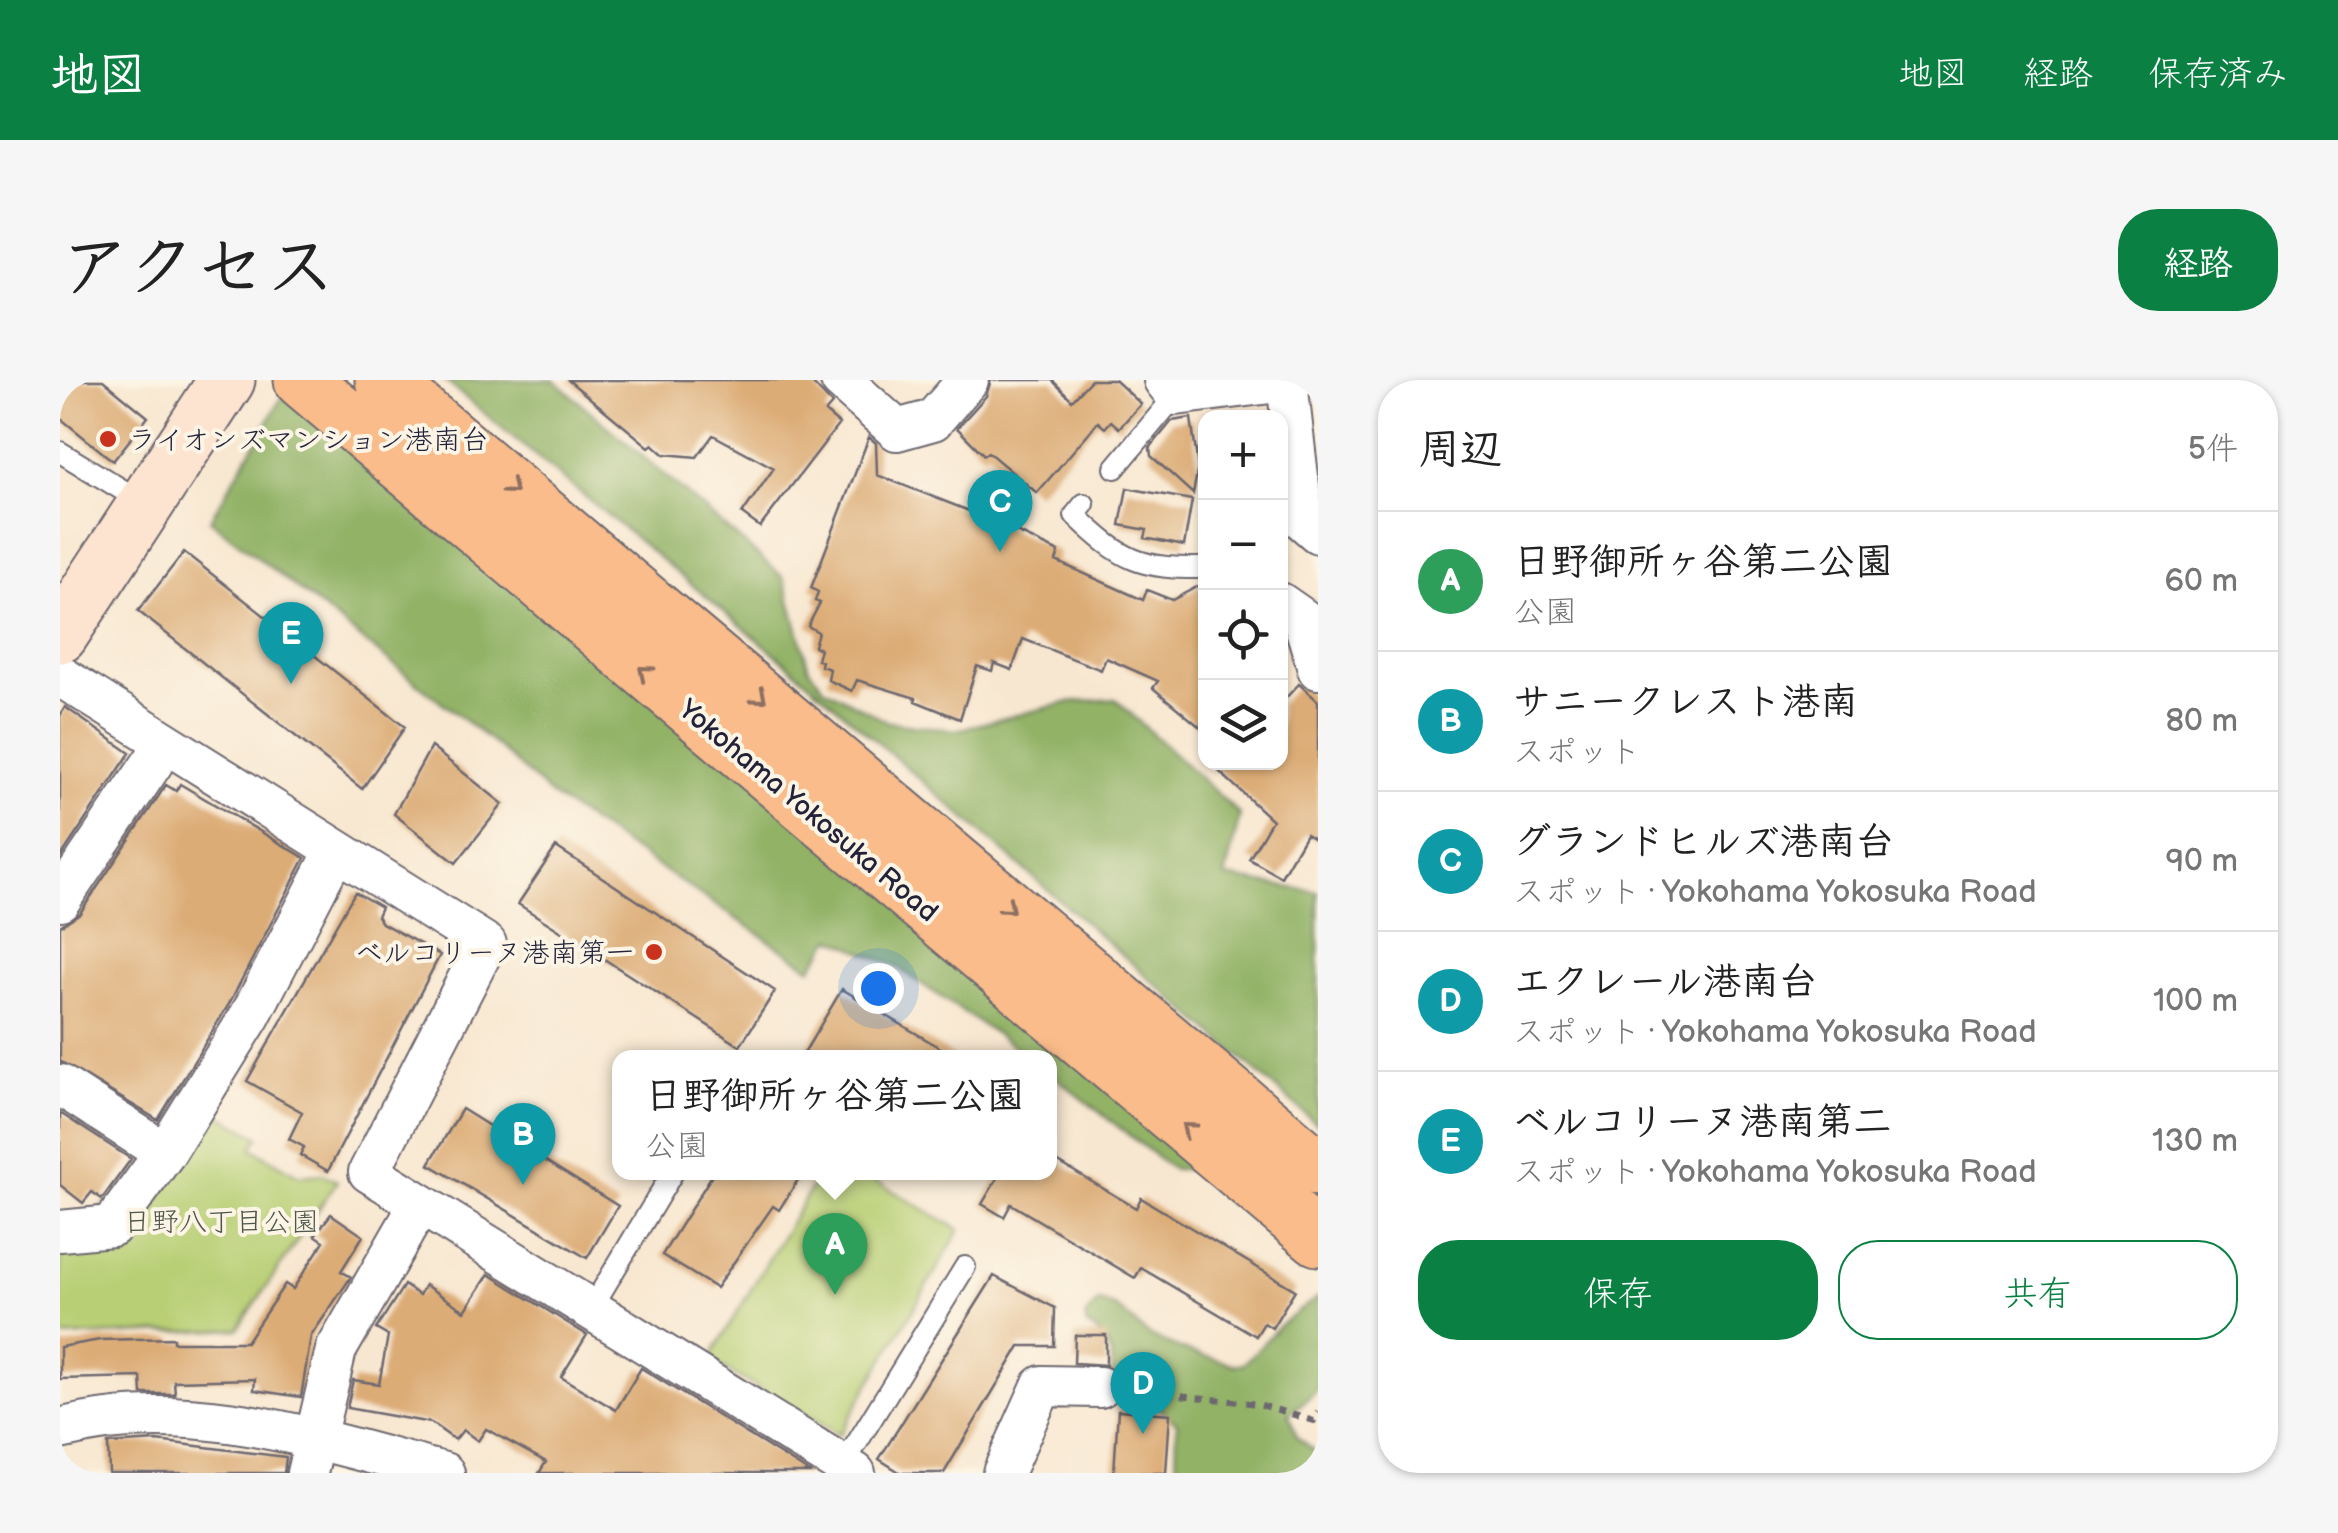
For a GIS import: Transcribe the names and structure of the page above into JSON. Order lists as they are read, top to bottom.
{
  "streets": {
    "highway": ["Yokohama Yokosuka Road"]
  },
  "parks": ["日野八丁目公園"],
  "places": ["ライオンズマンション港南台", "ベルコリーヌ港南第一"],
  "page": {
    "header": "地図",
    "nav": ["地図", "経路", "保存済み"],
    "title": "アクセス",
    "buttons": [
      "経路",
      ["保存", "共有"]
    ],
    "heading": ["周辺", "5件"],
    "map_buttons": ["+", "−"],
    "pins": [
      "C",
      "E",
      "B",
      "A",
      "D"
    ],
    "list": [
      {
        "mark": "A",
        "name": "日野御所ヶ谷第二公園",
        "note": "公園",
        "value": "60 m"
      },
      {
        "mark": "B",
        "name": "サニークレスト港南",
        "note": "スポット",
        "value": "80 m"
      },
      {
        "mark": "C",
        "name": "グランドヒルズ港南台",
        "note": "スポット · Yokohama Yokosuka Road",
        "value": "90 m"
      },
      {
        "mark": "D",
        "name": "エクレール港南台",
        "note": "スポット · Yokohama Yokosuka Road",
        "value": "100 m"
      },
      {
        "mark": "E",
        "name": "ベルコリーヌ港南第二",
        "note": "スポット · Yokohama Yokosuka Road",
        "value": "130 m"
      }
    ],
    "popup": ["日野御所ヶ谷第二公園", "公園"]
  }
}
